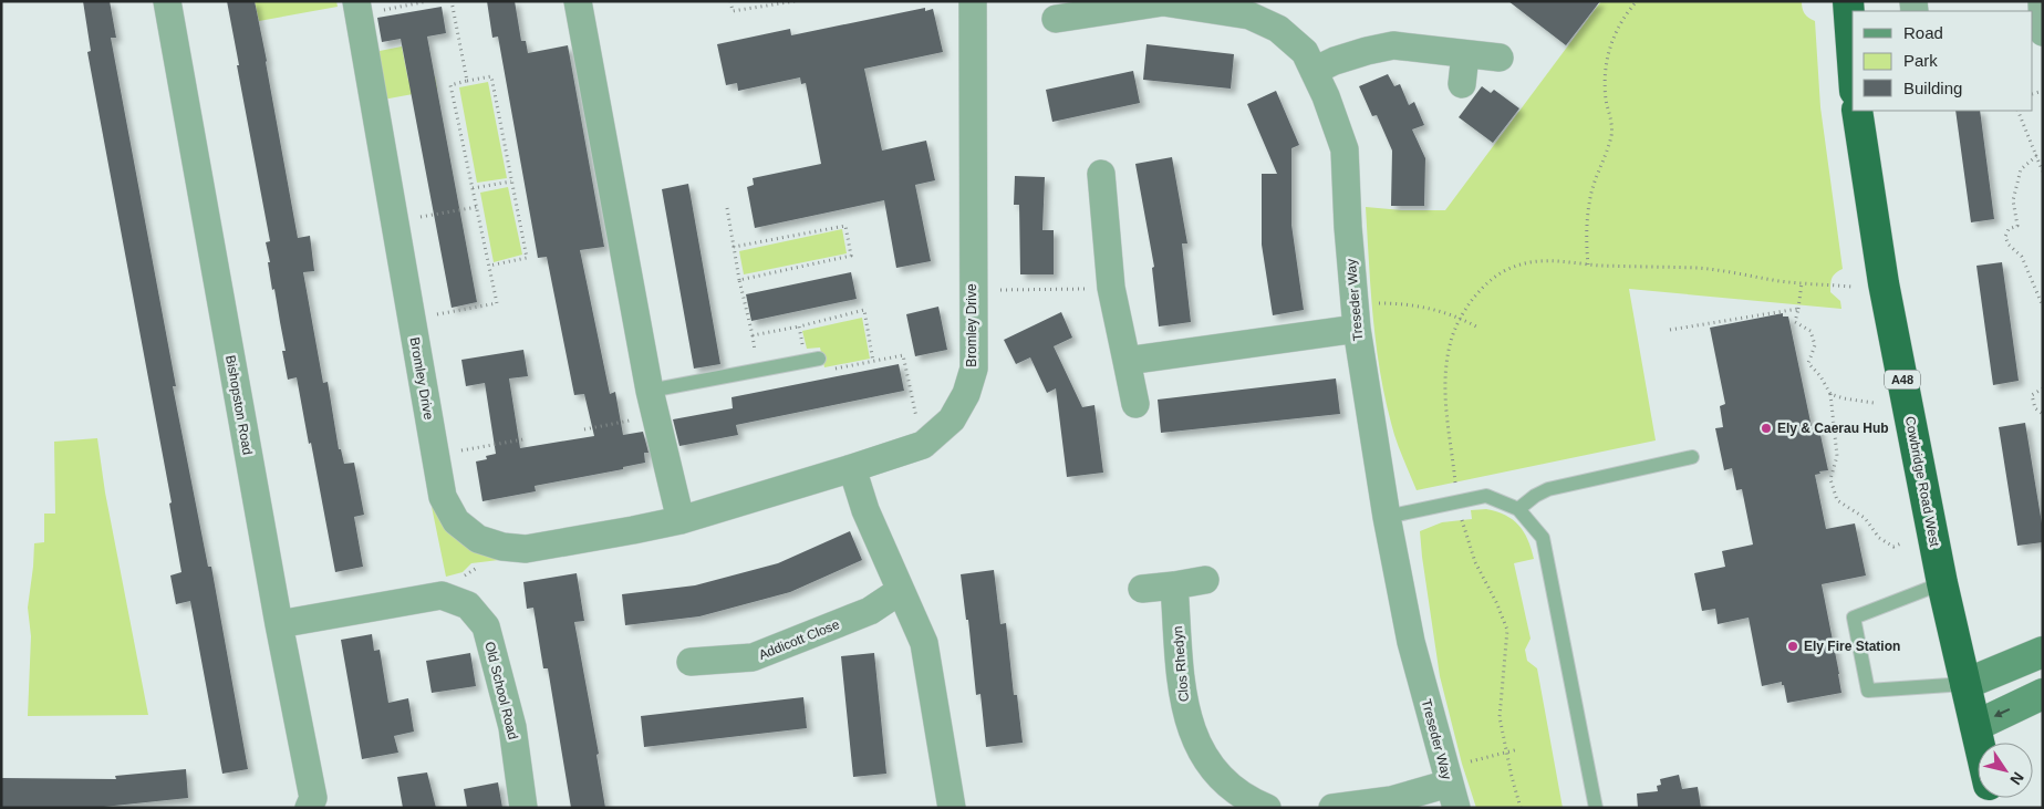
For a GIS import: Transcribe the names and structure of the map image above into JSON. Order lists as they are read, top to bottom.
{
  "streets": {
    "highway": ["A48", "Cowbridge Road West"],
    "street": [
      "Treseder Way",
      "Bromley Drive",
      "Bishopston Road",
      "Addicott Close",
      "Clos Rhedyn",
      "Old School Road"
    ]
  },
  "crossings": [
    ["Bishopston Road", "Old School Road"]
  ],
  "places": ["Ely & Caerau Hub", "Ely Fire Station"],
  "legend": ["Road", "Park", "Building"],
  "north": "bottom right"
}
